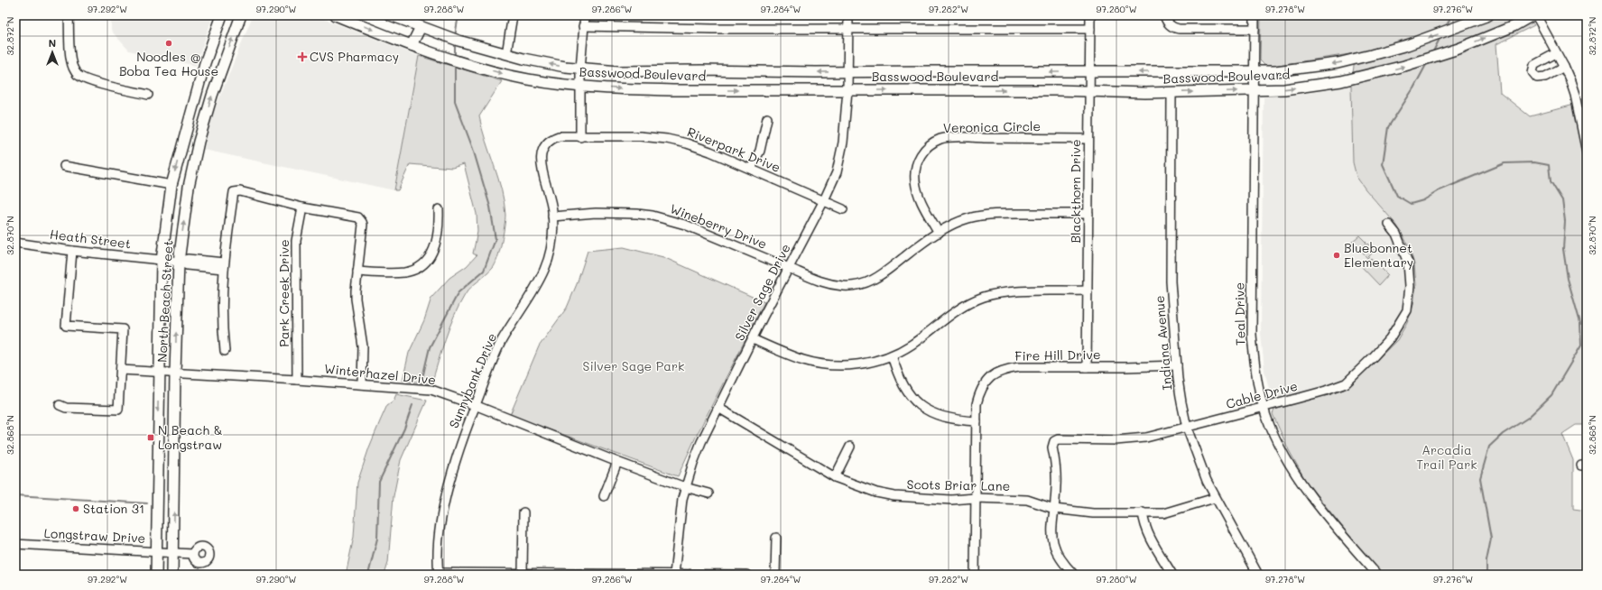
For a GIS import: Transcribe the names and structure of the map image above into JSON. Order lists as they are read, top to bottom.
{
  "streets": {
    "main road": ["Basswood Boulevard", "North Beach Street"],
    "street": [
      "Veronica Circle",
      "Riverpark Drive",
      "Blackthorn Drive",
      "Wineberry Drive",
      "Heath Street",
      "Silver Sage Drive",
      "Park Creek Drive",
      "Teal Drive",
      "Indiana Avenue",
      "Fire Hill Drive",
      "Winterhazel Drive",
      "Sunnybank Drive",
      "Cable Drive",
      "Scots Briar Lane",
      "Longstraw Drive"
    ]
  },
  "crossings": [
    ["Basswood Boulevard", "Blackthorn Drive"],
    ["Basswood Boulevard", "Silver Sage Drive"],
    ["Basswood Boulevard", "Teal Drive"],
    ["Basswood Boulevard", "Indiana Avenue"],
    ["Veronica Circle", "Blackthorn Drive"],
    ["Veronica Circle", "Wineberry Drive"],
    ["Riverpark Drive", "Silver Sage Drive"],
    ["Riverpark Drive", "Sunnybank Drive"],
    ["Blackthorn Drive", "Wineberry Drive"],
    ["Blackthorn Drive", "Fire Hill Drive"],
    ["Wineberry Drive", "Silver Sage Drive"],
    ["Wineberry Drive", "Sunnybank Drive"],
    ["Heath Street", "North Beach Street"],
    ["Silver Sage Drive", "Winterhazel Drive"],
    ["Silver Sage Drive", "Scots Briar Lane"],
    ["Park Creek Drive", "Winterhazel Drive"],
    ["North Beach Street", "Winterhazel Drive"],
    ["North Beach Street", "Longstraw Drive"],
    ["Teal Drive", "Cable Drive"],
    ["Indiana Avenue", "Fire Hill Drive"],
    ["Indiana Avenue", "Cable Drive"],
    ["Indiana Avenue", "Scots Briar Lane"],
    ["Fire Hill Drive", "Scots Briar Lane"],
    ["Winterhazel Drive", "Sunnybank Drive"],
    ["Cable Drive", "Scots Briar Lane"]
  ],
  "parks": ["Silver Sage Park", "Arcadia Trail Park"],
  "places": {
    "other": ["Noodles @ Boba Tea House", "Bluebonnet Elementary", "Station 31"],
    "health": ["CVS Pharmacy"],
    "transit": ["N Beach & Longstraw"]
  },
  "north": "top",
  "coordinates": [
    "97.292°W",
    "97.290°W",
    "97.288°W",
    "97.286°W",
    "97.284°W",
    "97.282°W",
    "97.280°W",
    "97.278°W",
    "97.276°W",
    "32.872°N",
    "32.870°N",
    "32.868°N"
  ]
}
